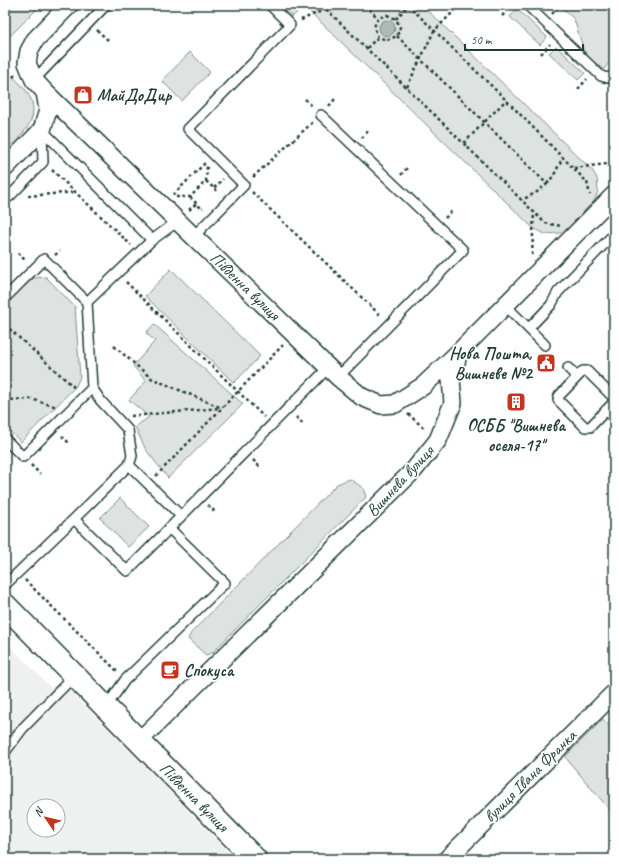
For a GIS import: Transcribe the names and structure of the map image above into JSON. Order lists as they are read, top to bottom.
{
  "streets": {
    "street": ["Південна вулиця", "Вишнева вулиця", "вулиця Івана Франка"]
  },
  "crossings": [
    ["Південна вулиця", "Вишнева вулиця"]
  ],
  "places": {
    "shop": ["МайДоДир"],
    "public building": ["Нова Пошта, Вишневе №2"],
    "building": ["ОСББ \"Вишнева оселя-17\""],
    "cafe": ["Спокуса"]
  },
  "scale_bar": "50 m",
  "north": "top left"
}
